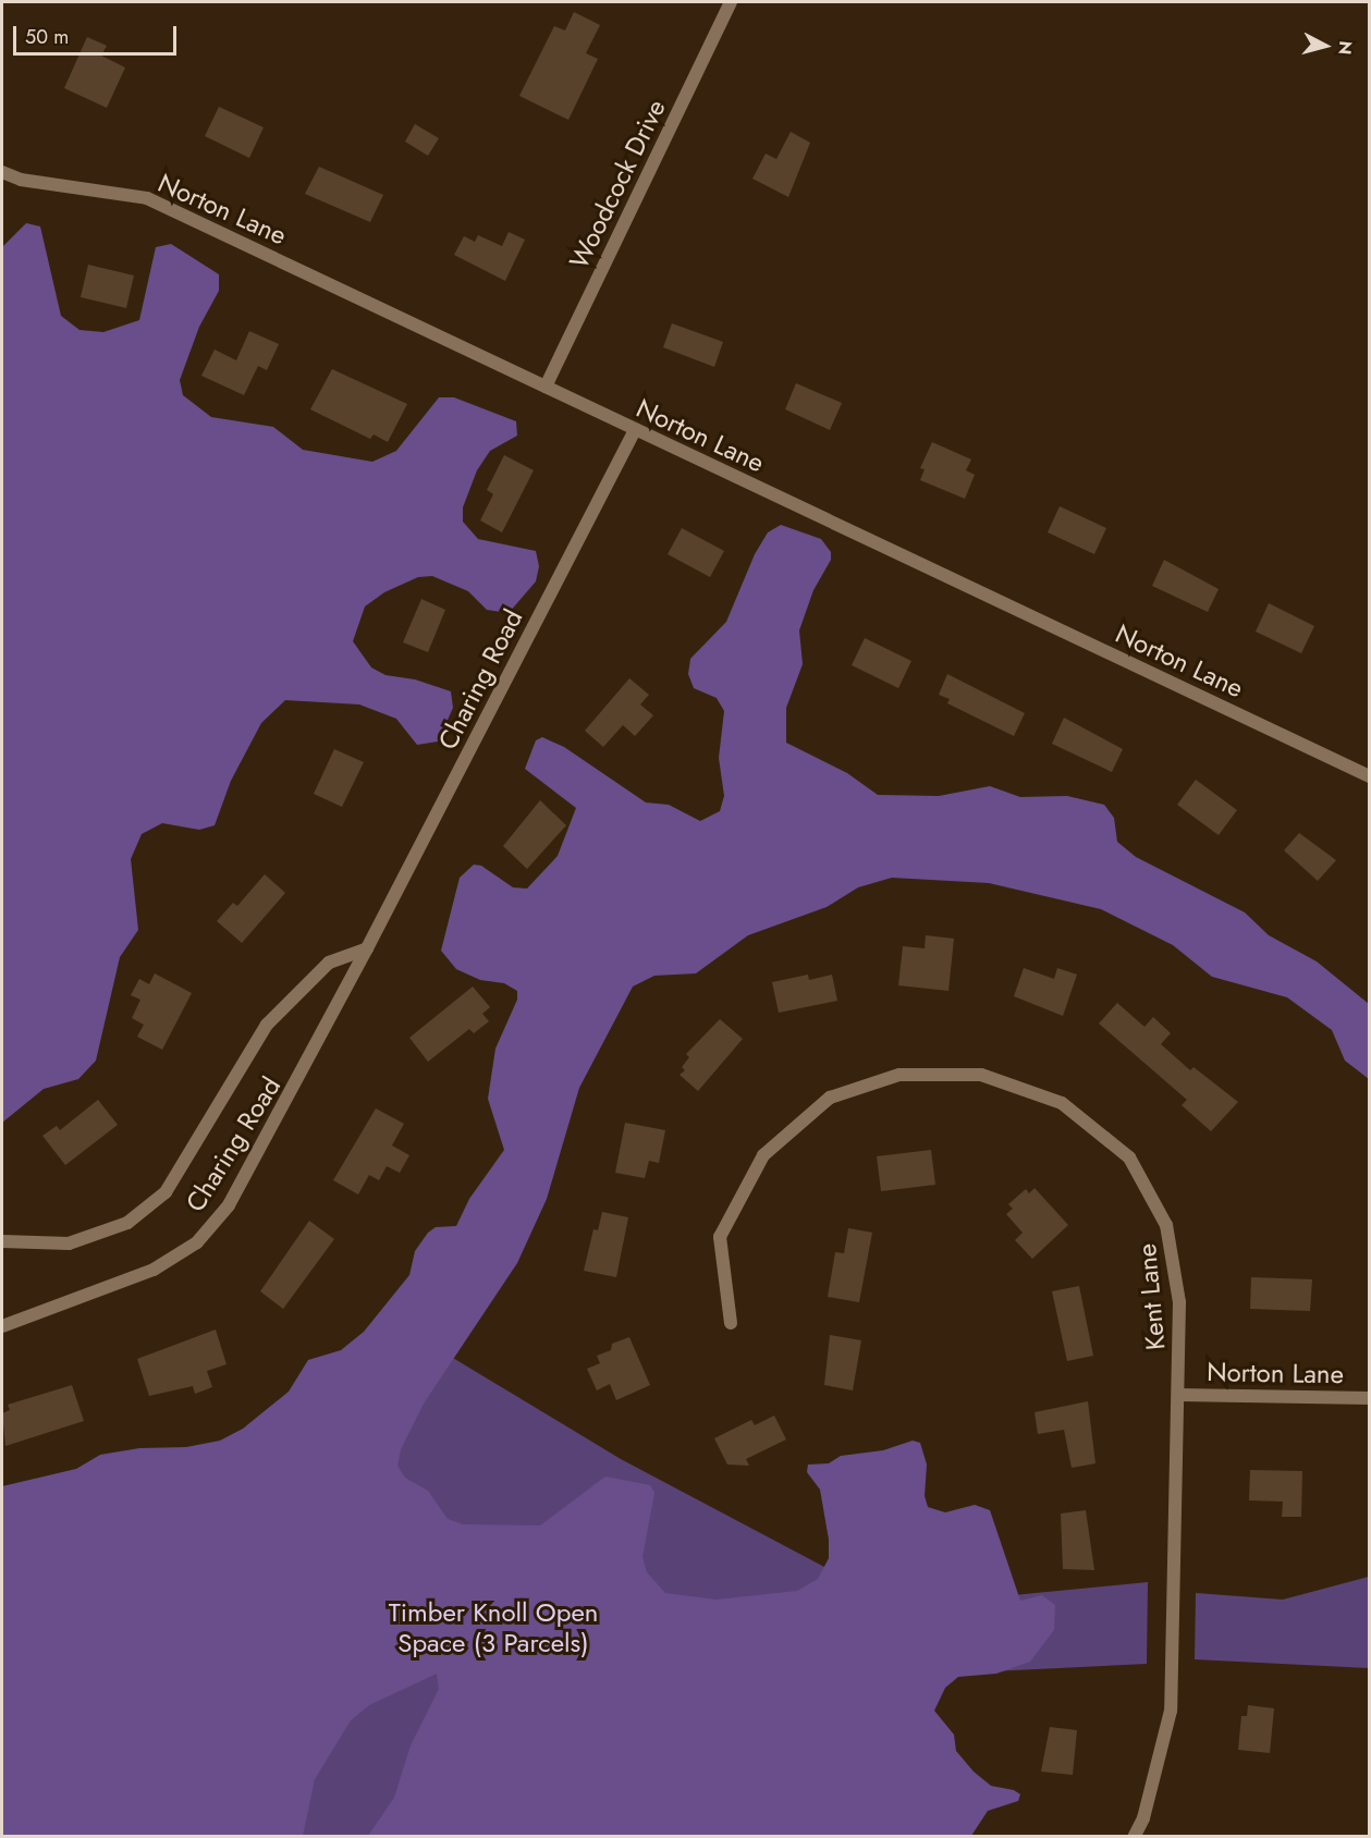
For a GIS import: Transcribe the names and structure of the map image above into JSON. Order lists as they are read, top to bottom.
{
  "streets": {
    "street": [
      "Woodcock Drive",
      "Norton Lane",
      "Charing Road",
      "Kent Lane"
    ]
  },
  "crossings": [
    ["Woodcock Drive", "Norton Lane"],
    ["Norton Lane", "Charing Road"],
    ["Norton Lane", "Kent Lane"]
  ],
  "parks": ["Timber Knoll Open Space (3 Parcels)"],
  "scale_bar": "50 m",
  "north": "right"
}
